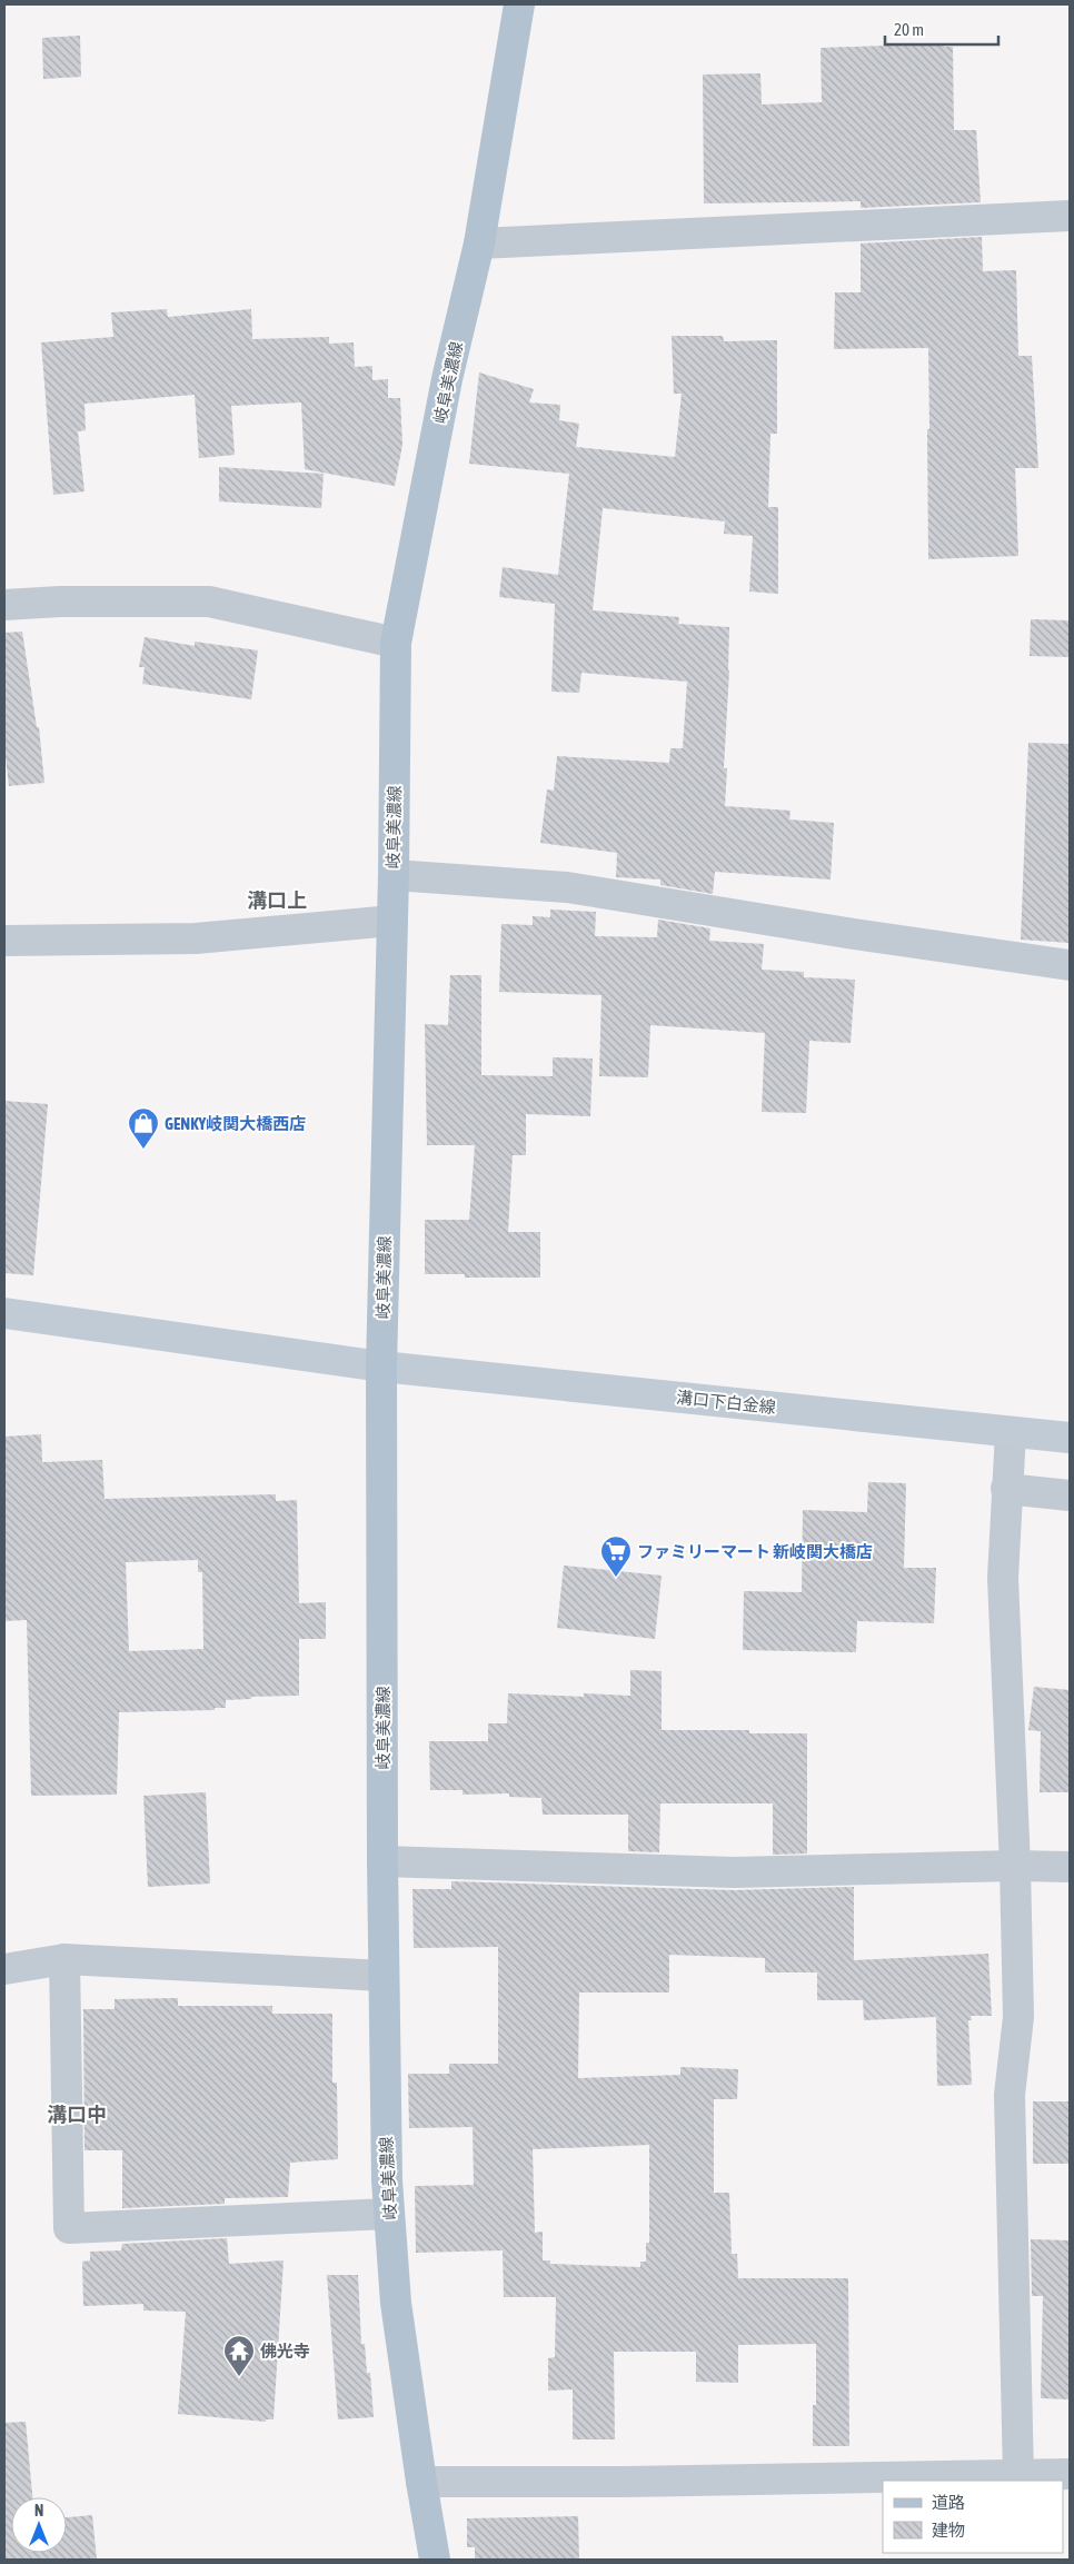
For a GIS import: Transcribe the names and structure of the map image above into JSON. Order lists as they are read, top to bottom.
{
  "streets": {
    "main road": ["岐阜美濃線", "溝口下白金線"]
  },
  "crossings": [
    ["岐阜美濃線", "溝口下白金線"]
  ],
  "districts": ["溝口上", "溝口中"],
  "places": {
    "shop": ["GENKY岐関大橋西店"],
    "supermarket": ["ファミリーマート 新岐関大橋店"],
    "temple": ["佛光寺"]
  },
  "legend": ["道路", "建物"],
  "scale_bar": "20 m",
  "north": "top"
}
